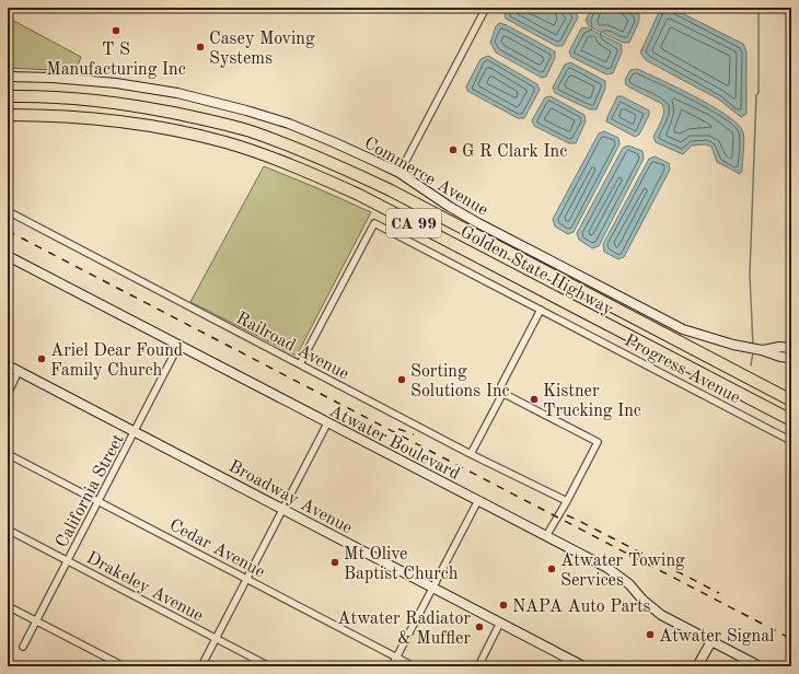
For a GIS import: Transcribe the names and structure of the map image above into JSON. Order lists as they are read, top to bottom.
{
  "streets": {
    "highway": ["CA 99", "Golden State Highway"],
    "street": [
      "Commerce Avenue",
      "Railroad Avenue",
      "Progress Avenue",
      "Atwater Boulevard",
      "California Street",
      "Broadway Avenue",
      "Cedar Avenue",
      "Drakeley Avenue"
    ]
  },
  "crossings": [
    ["Railroad Avenue", "Progress Avenue"],
    ["Atwater Boulevard", "California Street"],
    ["California Street", "Broadway Avenue"],
    ["California Street", "Cedar Avenue"],
    ["California Street", "Drakeley Avenue"]
  ],
  "places": [
    "T S Manufacturing Inc",
    "Casey Moving Systems",
    "G R Clark Inc",
    "Ariel Dear Found Family Church",
    "Sorting Solutions Inc",
    "Kistner Trucking Inc",
    "Mt Olive Baptist Church",
    "Atwater Towing Services",
    "NAPA Auto Parts",
    "Atwater Radiator & Muffler",
    "Atwater Signal"
  ]
}
